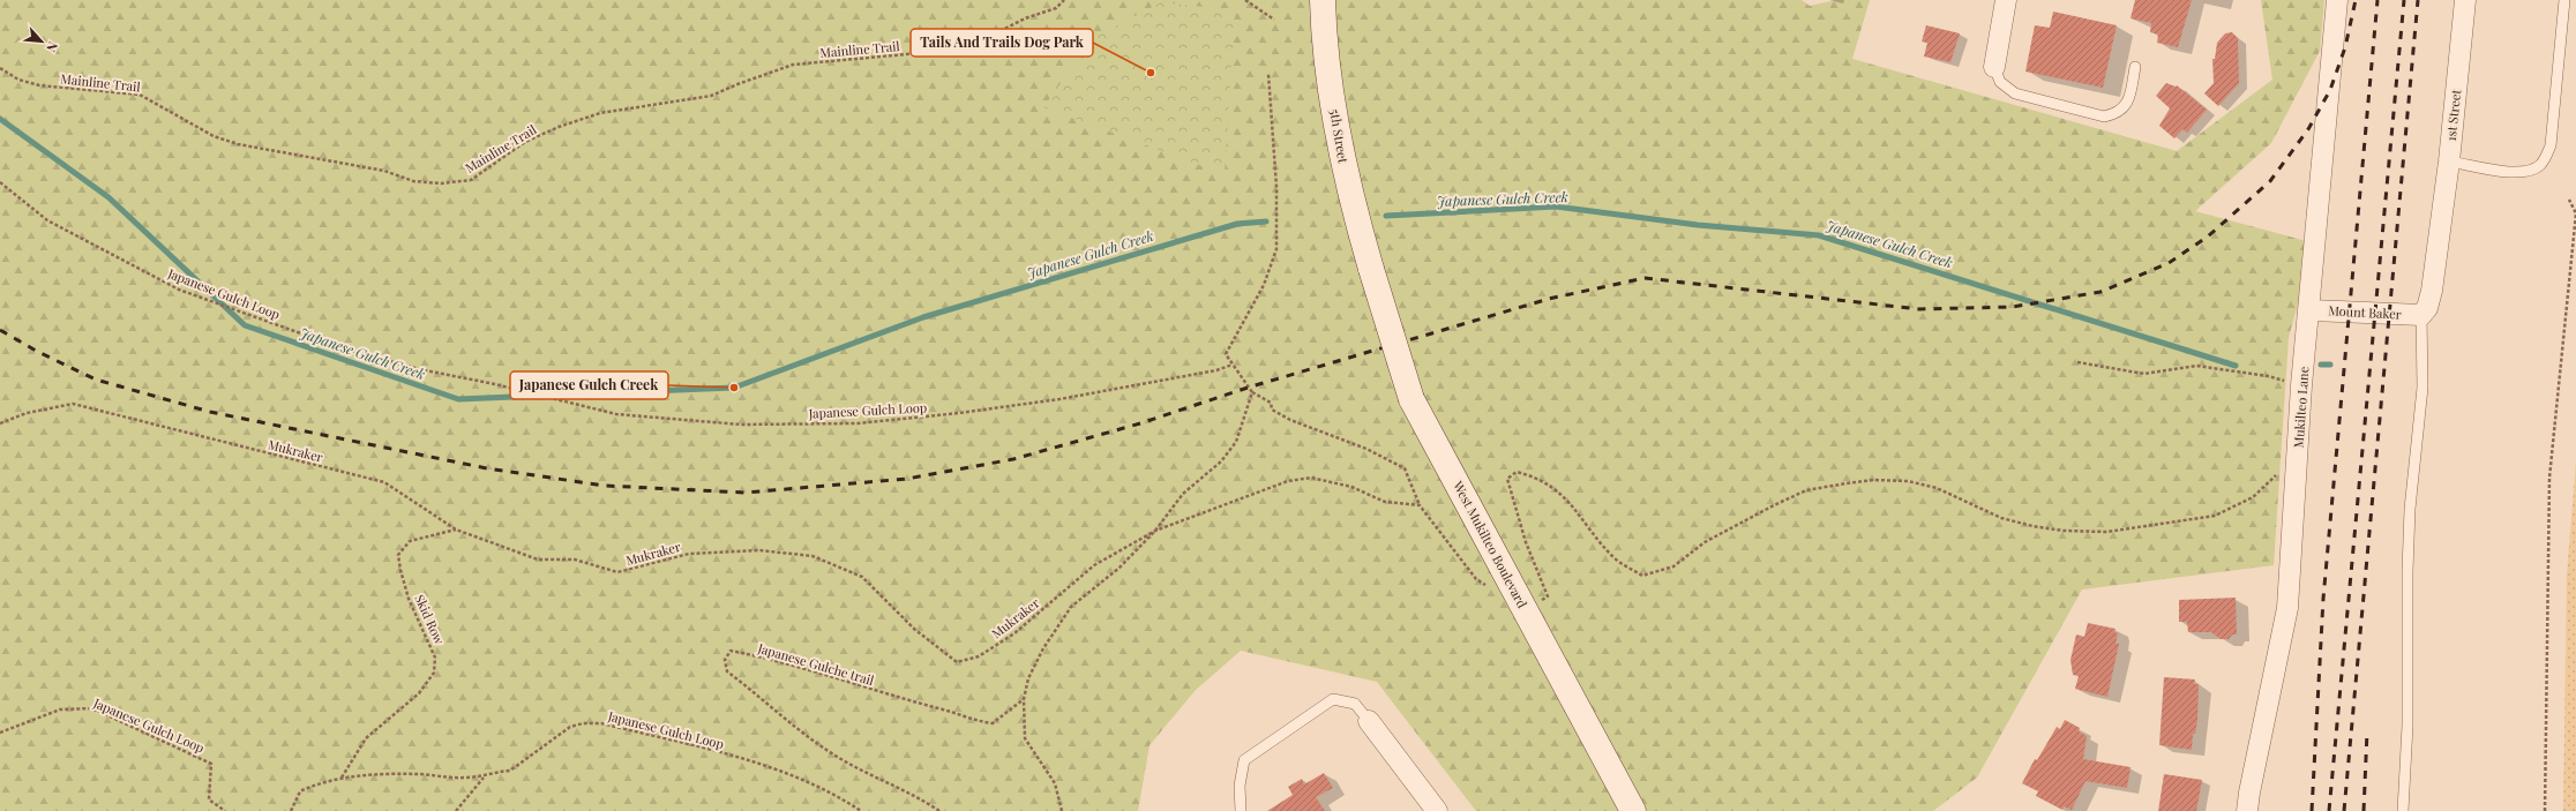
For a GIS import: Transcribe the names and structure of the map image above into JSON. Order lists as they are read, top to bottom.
{
  "streets": {
    "main road": ["5th Street", "West Mukilteo Boulevard"],
    "street": ["1st Street", "Mount Baker", "Mukilteo Lane"],
    "path": [
      "Mainline Trail",
      "Japanese Gulch Loop",
      "Mukraker",
      "Skid Row",
      "Japanese Gulche trail"
    ]
  },
  "crossings": [
    ["1st Street", "Mount Baker"],
    ["5th Street", "West Mukilteo Boulevard"],
    ["Japanese Gulch Loop", "Skid Row"],
    ["Mount Baker", "Mukilteo Lane"],
    ["Mukraker", "Skid Row"]
  ],
  "water": ["Japanese Gulch Creek"],
  "places": ["Tails And Trails Dog Park", "Japanese Gulch Creek"],
  "north": "bottom right"
}
